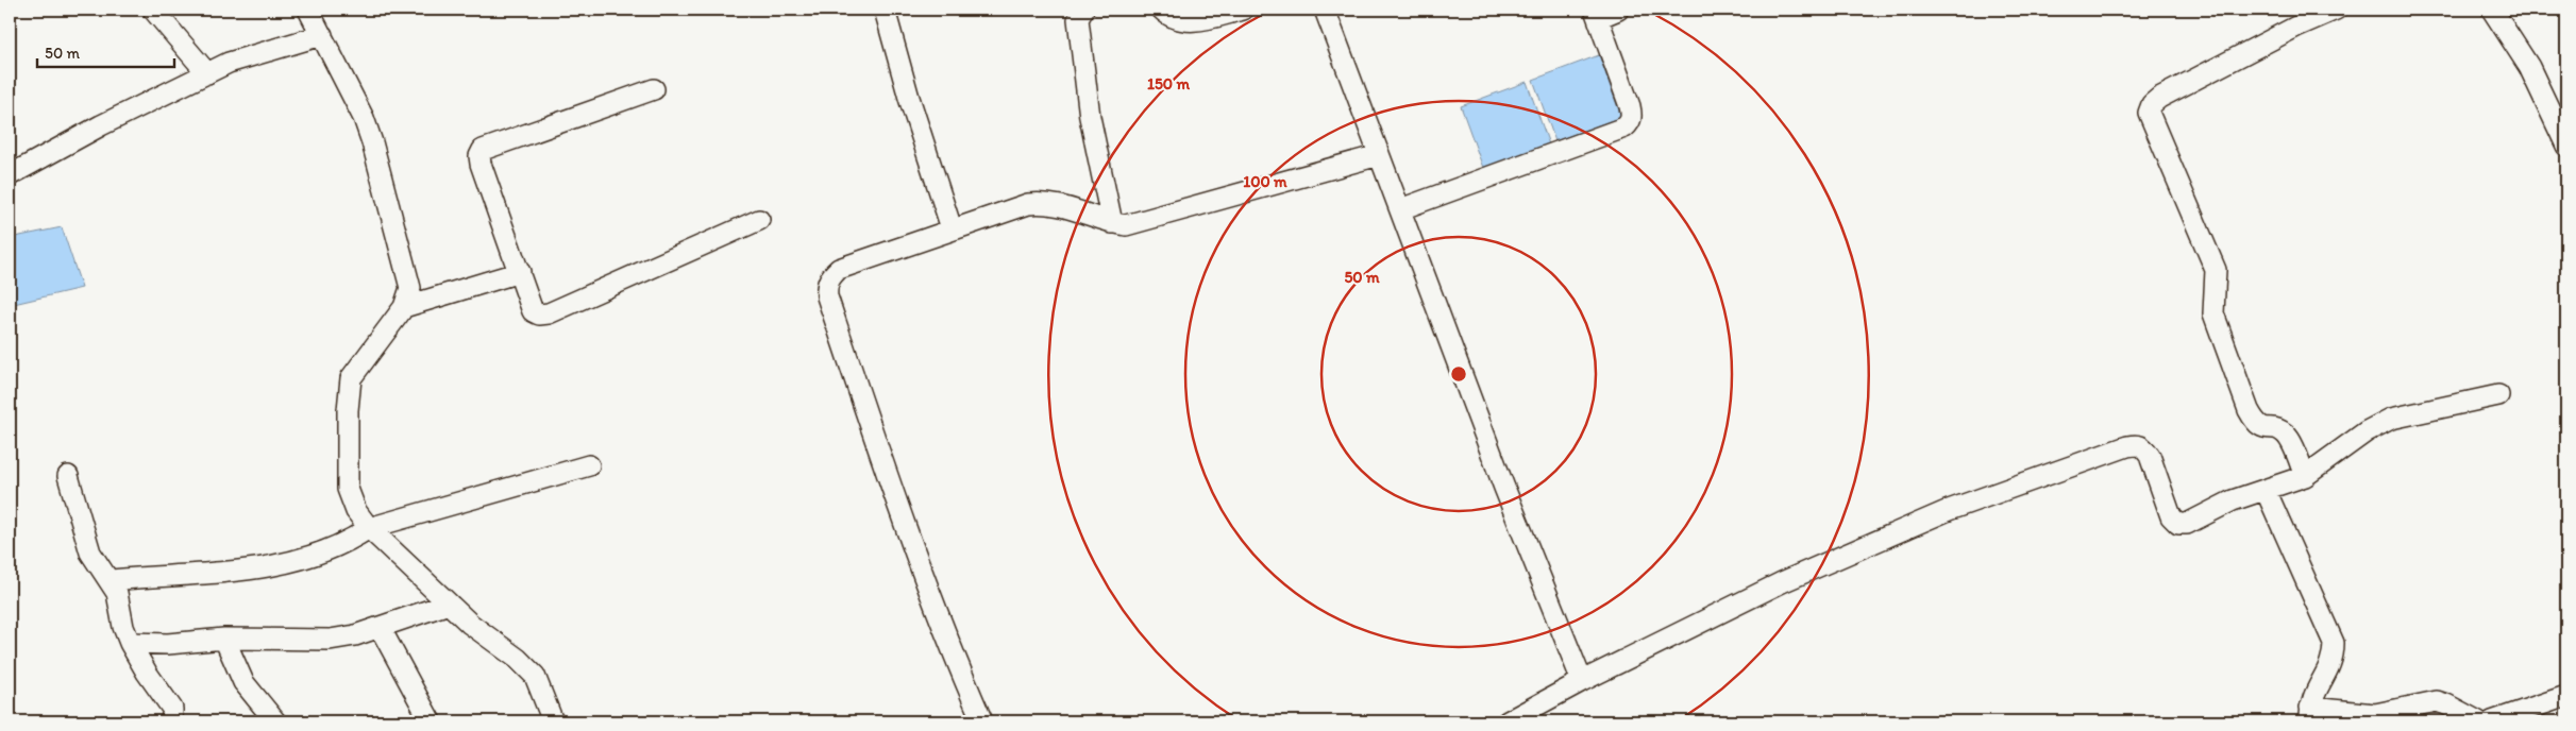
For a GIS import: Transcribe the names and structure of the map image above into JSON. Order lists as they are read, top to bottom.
{
  "scale_bar": "50 m",
  "rings": ["150 m", "100 m", "50 m"]
}
